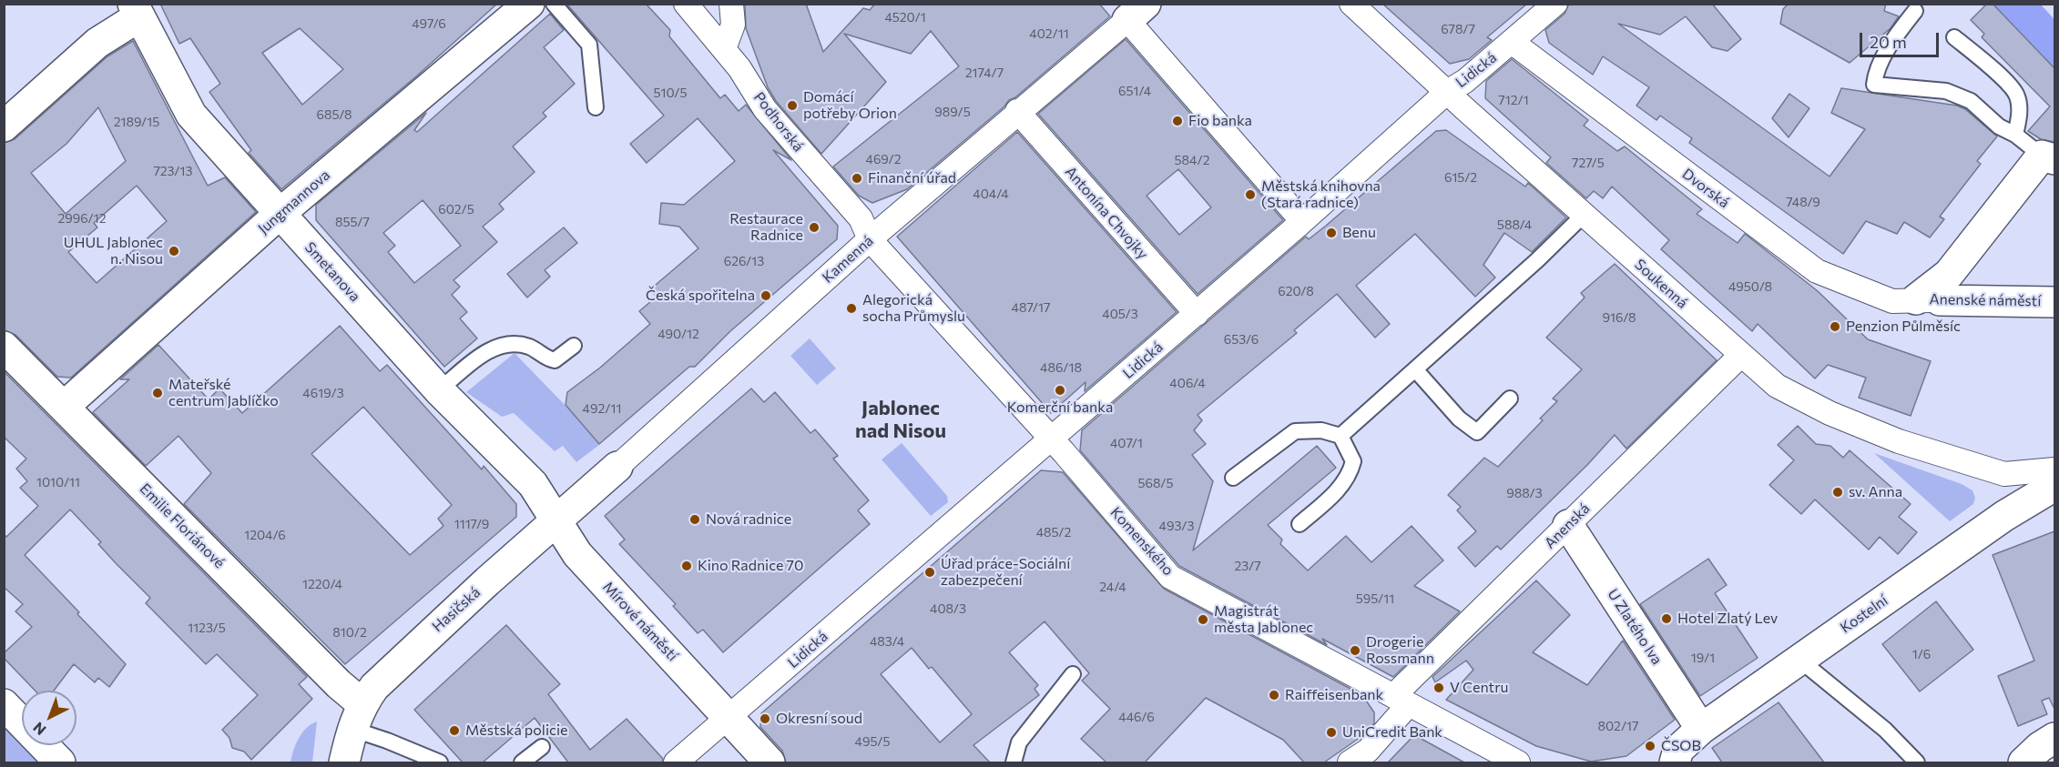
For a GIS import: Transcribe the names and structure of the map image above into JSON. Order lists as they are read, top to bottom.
{
  "streets": {
    "street": [
      "Lidická",
      "Podhorská",
      "Dvorská",
      "Jungmannova",
      "Antonína Chvojky",
      "Kamenná",
      "Smetanova",
      "Soukenná",
      "Anenské náměstí",
      "Emilie Floriánové",
      "Anenská",
      "Komenského",
      "Hasičská",
      "Kostelní",
      "Mírové náměstí",
      "U Zlatého lva"
    ]
  },
  "crossings": [
    ["Lidická", "Dvorská"],
    ["Lidická", "Antonína Chvojky"],
    ["Lidická", "Soukenná"],
    ["Lidická", "Komenského"],
    ["Lidická", "Mírové náměstí"],
    ["Podhorská", "Kamenná"],
    ["Podhorská", "Komenského"],
    ["Dvorská", "Anenské náměstí"],
    ["Jungmannova", "Smetanova"],
    ["Jungmannova", "Emilie Floriánové"],
    ["Antonína Chvojky", "Kamenná"],
    ["Kamenná", "Smetanova"],
    ["Kamenná", "Komenského"],
    ["Kamenná", "Hasičská"],
    ["Kamenná", "Mírové náměstí"],
    ["Smetanova", "Hasičská"],
    ["Smetanova", "Mírové náměstí"],
    ["Soukenná", "Anenská"],
    ["Emilie Floriánové", "Hasičská"],
    ["Anenská", "Komenského"],
    ["Anenská", "U Zlatého lva"],
    ["Hasičská", "Mírové náměstí"],
    ["Kostelní", "U Zlatého lva"]
  ],
  "districts": ["Jablonec nad Nisou"],
  "places": [
    "Domácí potřeby Orion",
    "Fio banka",
    "Finanční úřad",
    "Městská knihovna (Stará radnice)",
    "Restaurace Radnice",
    "Benu",
    "UHUL Jablonec n. Nisou",
    "Česká spořitelna",
    "Alegorická socha Průmyslu",
    "Penzion Půlměsíc",
    "Komerční banka",
    "Mateřské centrum Jablíčko",
    "sv. Anna",
    "Nová radnice",
    "Kino Radnice 70",
    "Úřad práce-Sociální zabezpečení",
    "Hotel Zlatý Lev",
    "Magistrát města Jablonec",
    "Drogerie Rossmann",
    "V Centru",
    "Raiffeisenbank",
    "Okresní soud",
    "Městská policie",
    "UniCredit Bank",
    "ČSOB"
  ],
  "house_numbers": [
    "4520/1",
    "497/6",
    "678/7",
    "402/11",
    "2174/7",
    "651/4",
    "510/5",
    "712/1",
    "989/5",
    "685/8",
    "2189/15",
    "469/2",
    "584/2",
    "727/5",
    "723/13",
    "615/2",
    "404/4",
    "748/9",
    "602/5",
    "2996/12",
    "855/7",
    "588/4",
    "626/13",
    "4950/8",
    "620/8",
    "487/17",
    "405/3",
    "916/8",
    "490/12",
    "653/6",
    "486/18",
    "406/4",
    "4619/3",
    "492/11",
    "407/1",
    "1010/11",
    "568/5",
    "988/3",
    "1117/9",
    "493/3",
    "485/2",
    "1204/6",
    "23/7",
    "1220/4",
    "24/4",
    "595/11",
    "408/3",
    "1123/5",
    "810/2",
    "483/4",
    "1/6",
    "19/1",
    "446/6",
    "802/17",
    "495/5"
  ],
  "scale_bar": "20 m",
  "north": "bottom left"
}
